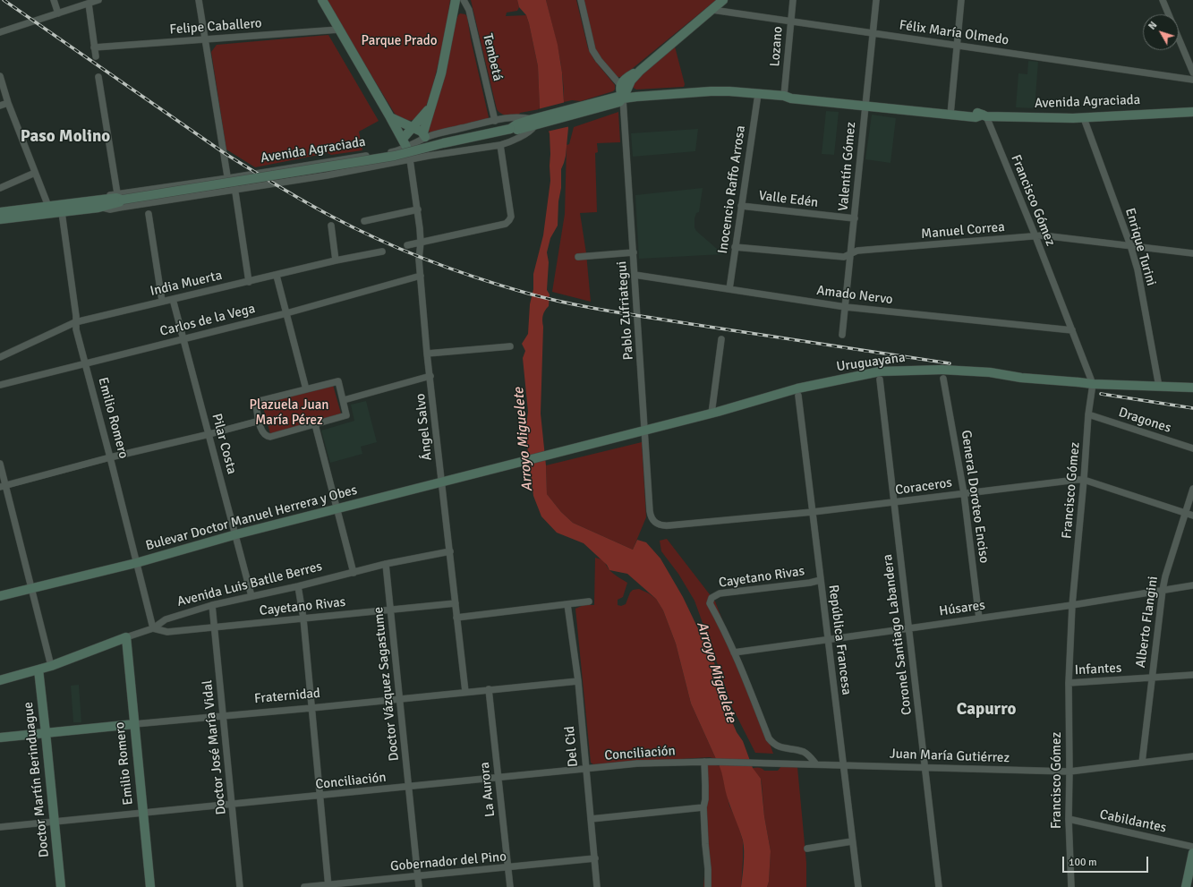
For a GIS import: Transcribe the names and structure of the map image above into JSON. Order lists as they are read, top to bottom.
{
  "streets": {
    "street": [
      "Felipe Caballero",
      "Félix María Olmedo",
      "Lozano",
      "Tembetá",
      "Avenida Agraciada",
      "Valentín Gómez",
      "Inocencio Raffo Arrosa",
      "Valle Edén",
      "Francisco Gómez",
      "Manuel Correa",
      "Enrique Turini",
      "India Muerta",
      "Amado Nervo",
      "Pablo Zufriategui",
      "Carlos de la Vega",
      "Uruguayana",
      "Emilio Romero",
      "Dragones",
      "Ángel Salvo",
      "Pilar Costa",
      "Coraceros",
      "General Doroteo Enciso",
      "Bulevar Doctor Manuel Herrera y Obes",
      "Cayetano Rivas",
      "Avenida Luis Batlle Berres",
      "Húsares",
      "Alberto Flangini",
      "Coronel Santiago Labandera",
      "República Francesa",
      "Infantes",
      "Doctor Vázquez Sagastume",
      "Fraternidad",
      "Del Cid",
      "Doctor José María Vidal",
      "Conciliación",
      "Juan María Gutiérrez",
      "Doctor Martín Berinduague",
      "La Aurora",
      "Cabildantes",
      "Gobernador del Pino"
    ]
  },
  "crossings": [
    ["Félix María Olmedo", "Lozano"],
    ["Félix María Olmedo", "Valentín Gómez"],
    ["Lozano", "Avenida Agraciada"],
    ["Tembetá", "Avenida Agraciada"],
    ["Avenida Agraciada", "Valentín Gómez"],
    ["Avenida Agraciada", "Inocencio Raffo Arrosa"],
    ["Avenida Agraciada", "Francisco Gómez"],
    ["Avenida Agraciada", "Enrique Turini"],
    ["Avenida Agraciada", "Pablo Zufriategui"],
    ["Avenida Agraciada", "Emilio Romero"],
    ["Avenida Agraciada", "Ángel Salvo"],
    ["Valentín Gómez", "Valle Edén"],
    ["Valentín Gómez", "Manuel Correa"],
    ["Valentín Gómez", "Amado Nervo"],
    ["Inocencio Raffo Arrosa", "Valle Edén"],
    ["Inocencio Raffo Arrosa", "Manuel Correa"],
    ["Inocencio Raffo Arrosa", "Amado Nervo"],
    ["Francisco Gómez", "Manuel Correa"],
    ["Francisco Gómez", "Amado Nervo"],
    ["Francisco Gómez", "Uruguayana"],
    ["Francisco Gómez", "Dragones"],
    ["Francisco Gómez", "Coraceros"],
    ["Francisco Gómez", "Húsares"],
    ["Francisco Gómez", "Infantes"],
    ["Francisco Gómez", "Juan María Gutiérrez"],
    ["Francisco Gómez", "Cabildantes"],
    ["Manuel Correa", "Enrique Turini"],
    ["Enrique Turini", "Uruguayana"],
    ["India Muerta", "Emilio Romero"],
    ["India Muerta", "Pilar Costa"],
    ["Amado Nervo", "Pablo Zufriategui"],
    ["Pablo Zufriategui", "Uruguayana"],
    ["Pablo Zufriategui", "Coraceros"],
    ["Carlos de la Vega", "Emilio Romero"],
    ["Carlos de la Vega", "Ángel Salvo"],
    ["Carlos de la Vega", "Pilar Costa"],
    ["Uruguayana", "Bulevar Doctor Manuel Herrera y Obes"],
    ["Emilio Romero", "Bulevar Doctor Manuel Herrera y Obes"],
    ["Emilio Romero", "Cayetano Rivas"],
    ["Emilio Romero", "Avenida Luis Batlle Berres"],
    ["Emilio Romero", "Fraternidad"],
    ["Emilio Romero", "Conciliación"],
    ["Ángel Salvo", "Bulevar Doctor Manuel Herrera y Obes"],
    ["Ángel Salvo", "Cayetano Rivas"],
    ["Ángel Salvo", "Avenida Luis Batlle Berres"],
    ["Ángel Salvo", "Fraternidad"],
    ["Pilar Costa", "Bulevar Doctor Manuel Herrera y Obes"],
    ["Pilar Costa", "Avenida Luis Batlle Berres"],
    ["Coraceros", "General Doroteo Enciso"],
    ["Coraceros", "Alberto Flangini"],
    ["Coraceros", "Coronel Santiago Labandera"],
    ["Coraceros", "República Francesa"],
    ["General Doroteo Enciso", "Húsares"],
    ["Cayetano Rivas", "Avenida Luis Batlle Berres"],
    ["Cayetano Rivas", "Húsares"],
    ["Cayetano Rivas", "República Francesa"],
    ["Cayetano Rivas", "Doctor Vázquez Sagastume"],
    ["Cayetano Rivas", "Doctor José María Vidal"],
    ["Avenida Luis Batlle Berres", "Doctor Vázquez Sagastume"],
    ["Avenida Luis Batlle Berres", "Doctor José María Vidal"],
    ["Avenida Luis Batlle Berres", "Doctor Martín Berinduague"],
    ["Húsares", "Alberto Flangini"],
    ["Húsares", "Coronel Santiago Labandera"],
    ["Húsares", "República Francesa"],
    ["Alberto Flangini", "Infantes"],
    ["Alberto Flangini", "Juan María Gutiérrez"],
    ["Coronel Santiago Labandera", "Juan María Gutiérrez"],
    ["República Francesa", "Juan María Gutiérrez"],
    ["Doctor Vázquez Sagastume", "Fraternidad"],
    ["Doctor Vázquez Sagastume", "Conciliación"],
    ["Doctor Vázquez Sagastume", "Gobernador del Pino"],
    ["Fraternidad", "Del Cid"],
    ["Fraternidad", "Doctor José María Vidal"],
    ["Fraternidad", "Doctor Martín Berinduague"],
    ["Fraternidad", "La Aurora"],
    ["Del Cid", "Conciliación"],
    ["Del Cid", "Gobernador del Pino"],
    ["Doctor José María Vidal", "Conciliación"],
    ["Conciliación", "Juan María Gutiérrez"],
    ["Conciliación", "Doctor Martín Berinduague"],
    ["Conciliación", "La Aurora"],
    ["La Aurora", "Gobernador del Pino"]
  ],
  "districts": ["Paso Molino", "Capurro"],
  "water": ["Arroyo Miguelete"],
  "parks": ["Parque Prado", "Plazuela Juan María Pérez"],
  "scale_bar": "100 m",
  "north": "top left"
}
